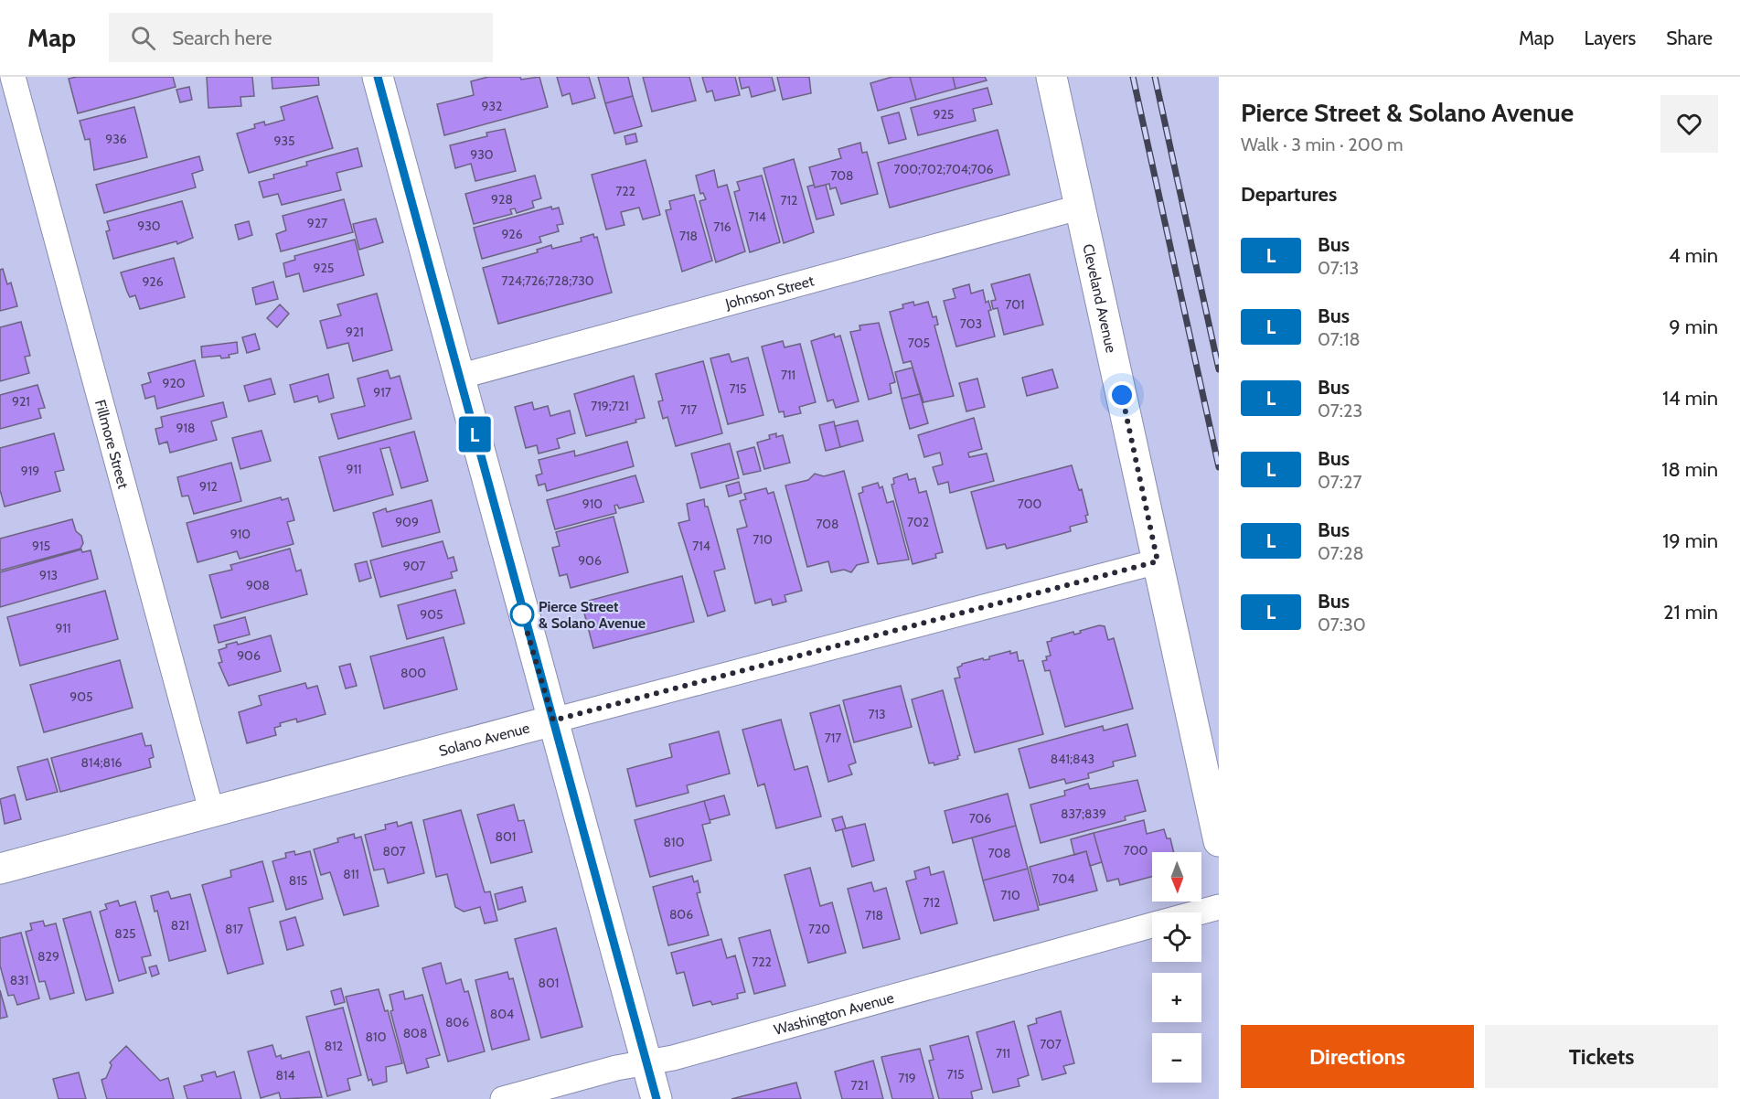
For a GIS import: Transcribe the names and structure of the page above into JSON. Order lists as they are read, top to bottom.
{
  "streets": {
    "street": [
      "Johnson Street",
      "Cleveland Avenue",
      "Fillmore Street",
      "Solano Avenue",
      "Washington Avenue"
    ]
  },
  "crossings": [
    ["Johnson Street", "Cleveland Avenue"],
    ["Cleveland Avenue", "Solano Avenue"],
    ["Fillmore Street", "Solano Avenue"]
  ],
  "places": ["Pierce Street & Solano Avenue"],
  "lines": ["bus line L"],
  "house_numbers": [
    "932",
    "925",
    "936",
    "935",
    "930",
    "700;702;704;706",
    "708",
    "722",
    "928",
    "712",
    "714",
    "927",
    "930",
    "716",
    "926",
    "718",
    "925",
    "724;726;728;730",
    "926",
    "701",
    "703",
    "921",
    "705",
    "711",
    "920",
    "715",
    "917",
    "921",
    "719;721",
    "717",
    "918",
    "911",
    "919",
    "912",
    "910",
    "700",
    "909",
    "702",
    "708",
    "910",
    "710",
    "915",
    "714",
    "906",
    "907",
    "913",
    "908",
    "905",
    "911",
    "906",
    "800",
    "905",
    "713",
    "717",
    "841;843",
    "814;816",
    "837;839",
    "706",
    "801",
    "810",
    "700",
    "807",
    "708",
    "811",
    "704",
    "815",
    "710",
    "712",
    "806",
    "718",
    "821",
    "817",
    "720",
    "825",
    "829",
    "722",
    "831",
    "801",
    "804",
    "806",
    "808",
    "810",
    "707",
    "812",
    "711",
    "715",
    "814",
    "719",
    "721"
  ],
  "north": "bottom",
  "page": {
    "header": "Map",
    "search": "Search here",
    "nav": ["Map", "Layers", "Share"],
    "on_map": "L",
    "heading": [
      ["Pierce Street & Solano Avenue", "Walk · 3 min · 200 m"],
      "Departures"
    ],
    "list": [
      {
        "mark": "L",
        "name": "Bus",
        "note": "07:13",
        "value": "4 min"
      },
      {
        "mark": "L",
        "name": "Bus",
        "note": "07:18",
        "value": "9 min"
      },
      {
        "mark": "L",
        "name": "Bus",
        "note": "07:23",
        "value": "14 min"
      },
      {
        "mark": "L",
        "name": "Bus",
        "note": "07:27",
        "value": "18 min"
      },
      {
        "mark": "L",
        "name": "Bus",
        "note": "07:28",
        "value": "19 min"
      },
      {
        "mark": "L",
        "name": "Bus",
        "note": "07:30",
        "value": "21 min"
      }
    ],
    "map_buttons": ["+", "−"],
    "buttons": ["Directions", "Tickets"]
  }
}
